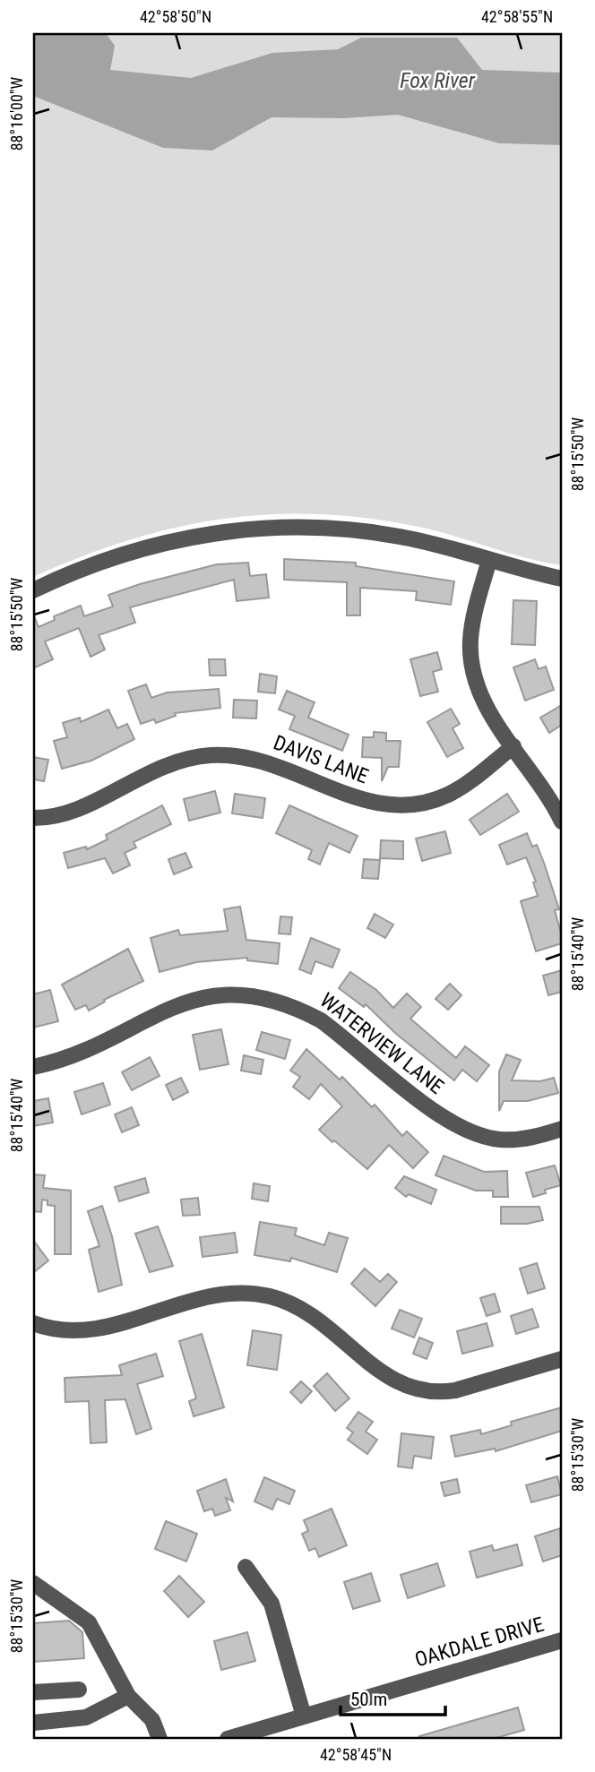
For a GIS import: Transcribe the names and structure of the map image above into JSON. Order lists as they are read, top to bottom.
{
  "streets": {
    "street": ["DAVIS LANE", "WATERVIEW LANE", "OAKDALE DRIVE"]
  },
  "water": ["Fox River"],
  "scale_bar": "50 m",
  "coordinates": [
    "42°58'50\"N",
    "42°58'55\"N",
    "88°16'00\"W",
    "88°15'50\"W",
    "88°15'40\"W",
    "88°15'30\"W",
    "42°58'45\"N"
  ]
}
